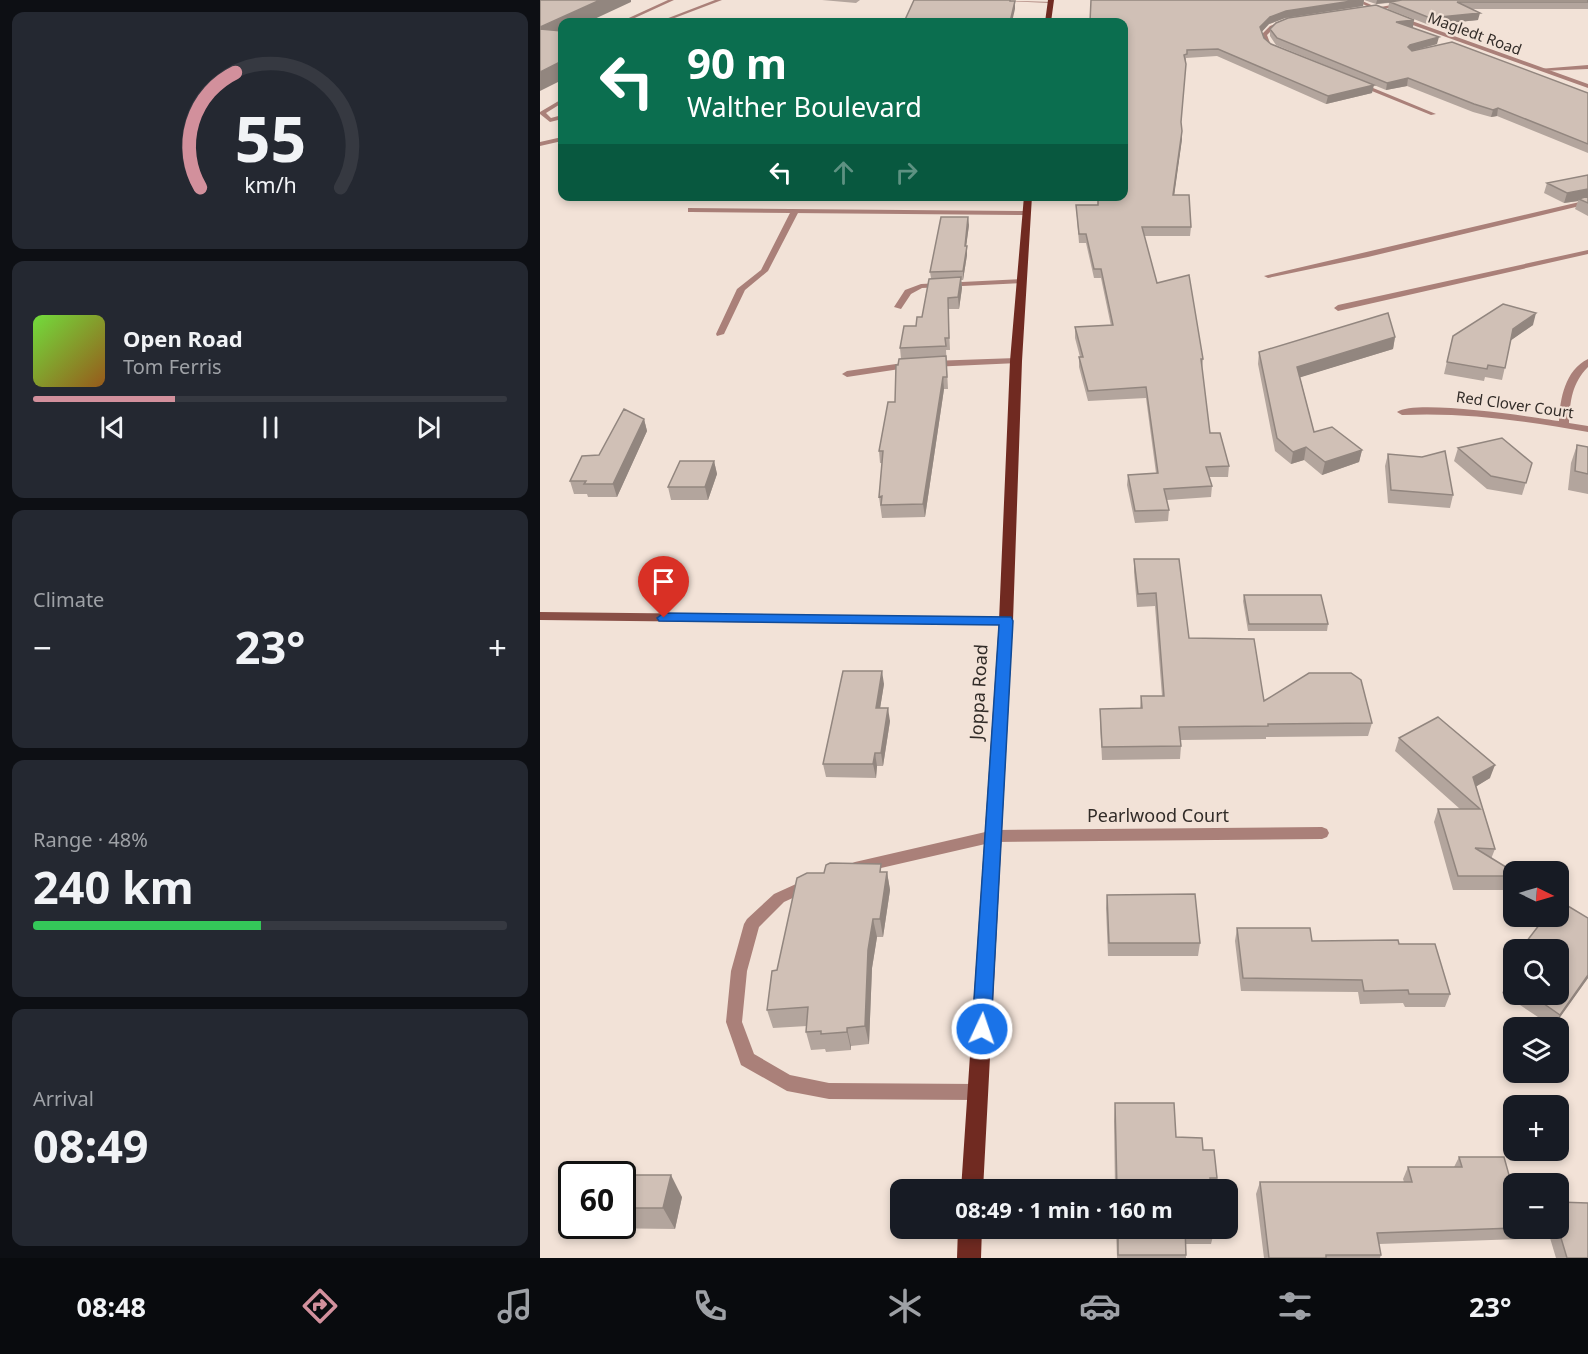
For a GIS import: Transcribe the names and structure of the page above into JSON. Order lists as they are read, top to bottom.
{
  "streets": {
    "main road": ["Joppa Road"],
    "street": ["Magledt Road", "Red Clover Court", "Pearlwood Court"]
  },
  "crossings": [
    ["Joppa Road", "Pearlwood Court"]
  ],
  "north": "right",
  "page": {
    "turn": ["90 m", "Walther Boulevard"],
    "song": ["Open Road", "Tom Ferris"],
    "tile": [
      "Climate",
      ["Range · 48%", "240 km"],
      ["Arrival", "08:49"]
    ],
    "heat": ["−", "23°", "+"],
    "map_buttons": ["+", "−"],
    "limit": "60",
    "trip": "08:49 · 1 min · 160 m",
    "tabs": ["08:48", "23°"],
    "gauge": ["55", "km/h"]
  }
}
